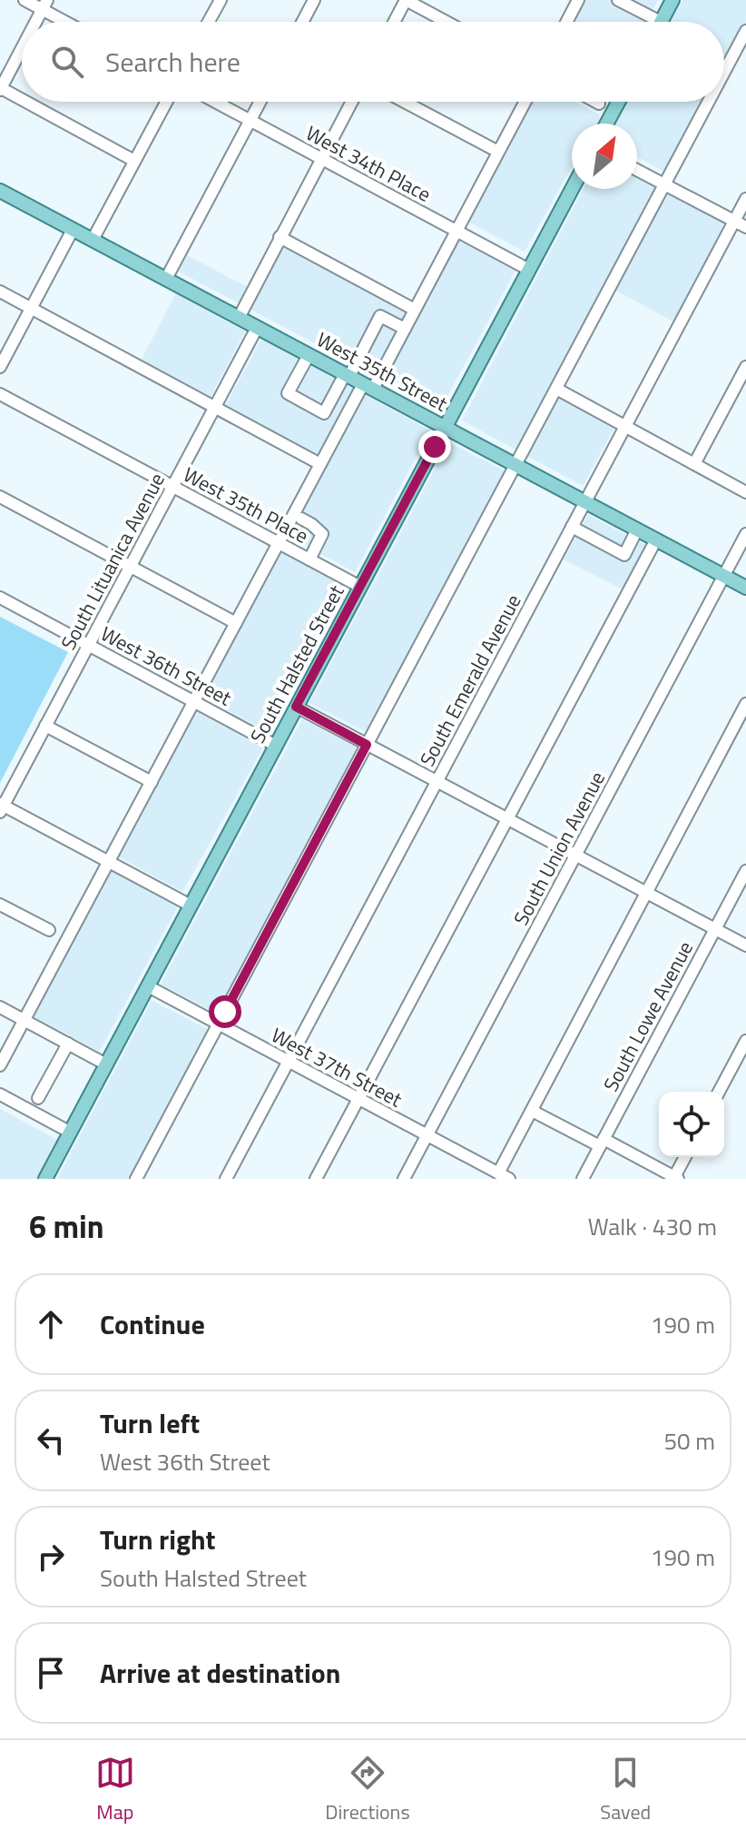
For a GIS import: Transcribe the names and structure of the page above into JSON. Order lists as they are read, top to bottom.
{
  "streets": {
    "main road": ["West 35th Street", "South Halsted Street"],
    "street": [
      "West 34th Place",
      "West 35th Place",
      "South Lituanica Avenue",
      "West 36th Street",
      "South Emerald Avenue",
      "South Union Avenue",
      "South Lowe Avenue",
      "West 37th Street"
    ]
  },
  "crossings": [
    ["West 34th Place", "South Halsted Street"],
    ["West 35th Street", "South Lituanica Avenue"],
    ["West 35th Street", "South Halsted Street"],
    ["West 35th Street", "South Emerald Avenue"],
    ["West 35th Street", "South Union Avenue"],
    ["West 35th Place", "South Lituanica Avenue"],
    ["West 35th Place", "South Halsted Street"],
    ["South Lituanica Avenue", "West 36th Street"],
    ["South Halsted Street", "West 36th Street"],
    ["South Halsted Street", "West 37th Street"],
    ["South Emerald Avenue", "West 37th Street"],
    ["South Union Avenue", "West 37th Street"]
  ],
  "north": "top right",
  "page": {
    "search": "Search here",
    "heading": ["6 min", "Walk · 430 m"],
    "list": [
      ["Continue", "190 m"],
      ["Turn left", "West 36th Street", "50 m"],
      ["Turn right", "South Halsted Street", "190 m"],
      "Arrive at destination"
    ],
    "nav": ["Map", "Directions", "Saved"]
  }
}
